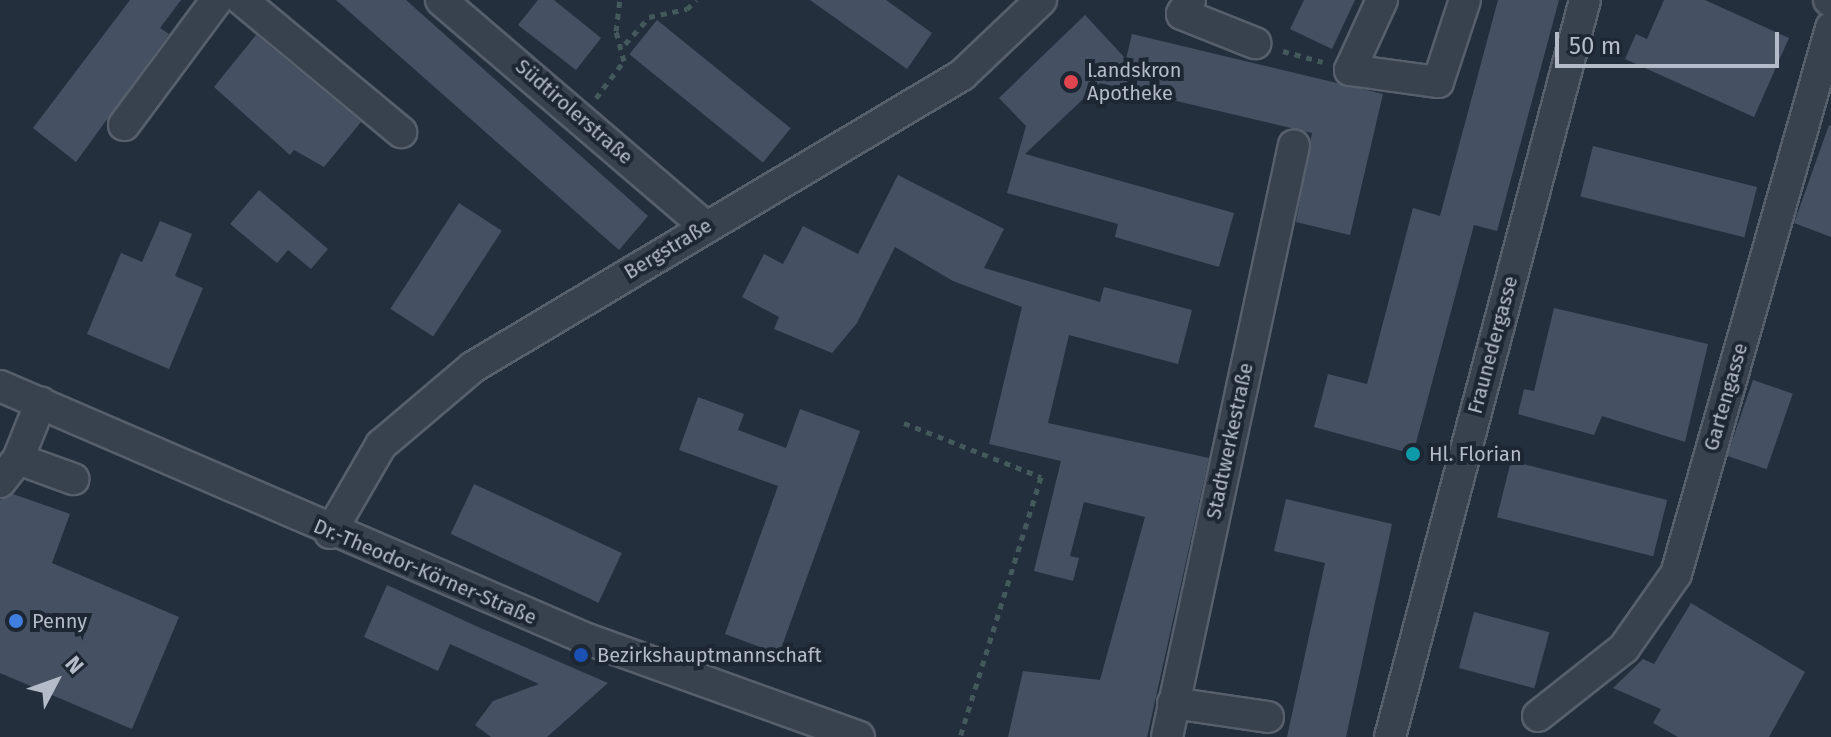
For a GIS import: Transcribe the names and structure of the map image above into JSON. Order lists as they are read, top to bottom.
{
  "streets": {
    "street": [
      "Südtirolerstraße",
      "Bergstraße",
      "Fraunedergasse",
      "Gartengasse",
      "Stadtwerkestraße",
      "Dr.-Theodor-Körner-Straße"
    ]
  },
  "crossings": [
    ["Südtirolerstraße", "Bergstraße"],
    ["Bergstraße", "Dr.-Theodor-Körner-Straße"]
  ],
  "places": [
    "Landskron Apotheke",
    "Hl. Florian",
    "Penny",
    "Bezirkshauptmannschaft"
  ],
  "scale_bar": "50 m",
  "north": "top right"
}
